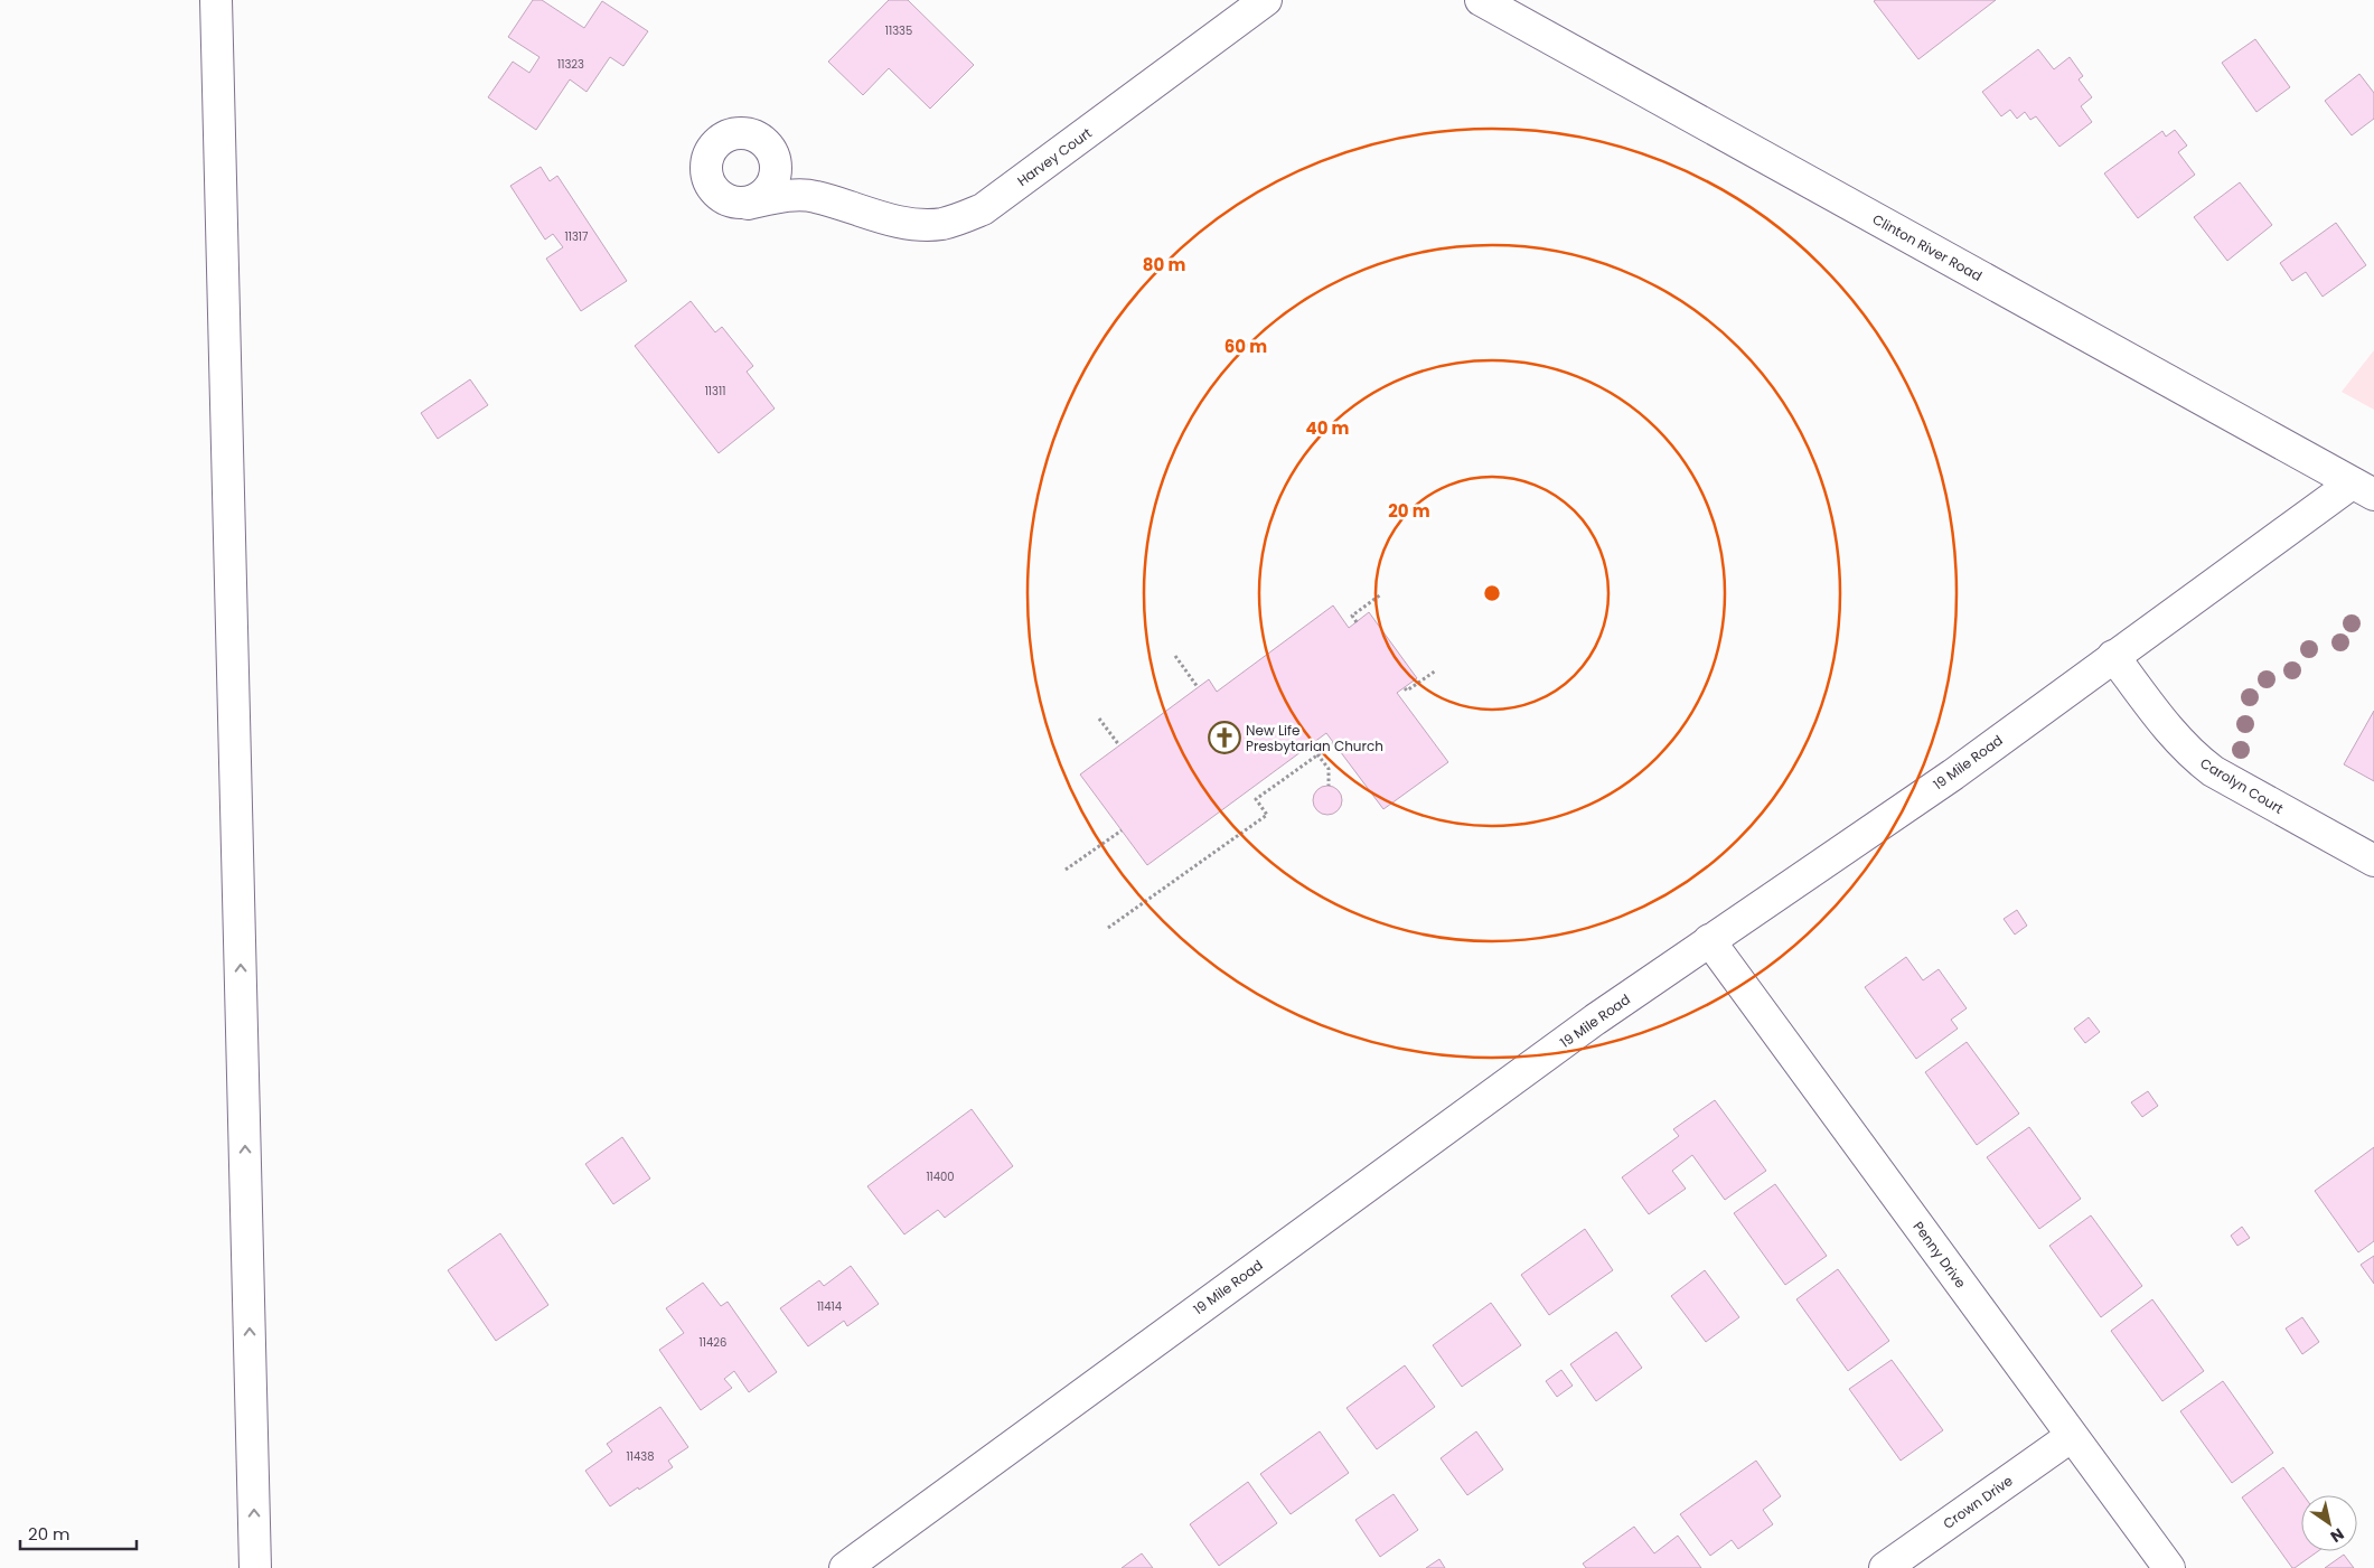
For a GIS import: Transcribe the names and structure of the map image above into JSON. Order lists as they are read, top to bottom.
{
  "streets": {
    "main road": [
      "Harvey Court",
      "Clinton River Road",
      "19 Mile Road",
      "Carolyn Court",
      "Penny Drive",
      "Crown Drive"
    ]
  },
  "crossings": [
    ["Clinton River Road", "19 Mile Road"],
    ["19 Mile Road", "Carolyn Court"],
    ["19 Mile Road", "Penny Drive"],
    ["Penny Drive", "Crown Drive"]
  ],
  "places": {
    "church": ["New Life Presbytarian Church"]
  },
  "house_numbers": [
    "11335",
    "11323",
    "11317",
    "11311",
    "11400",
    "11414",
    "11426",
    "11438"
  ],
  "scale_bar": "20 m",
  "north": "bottom right",
  "rings": [
    "80 m",
    "60 m",
    "40 m",
    "20 m"
  ]
}
